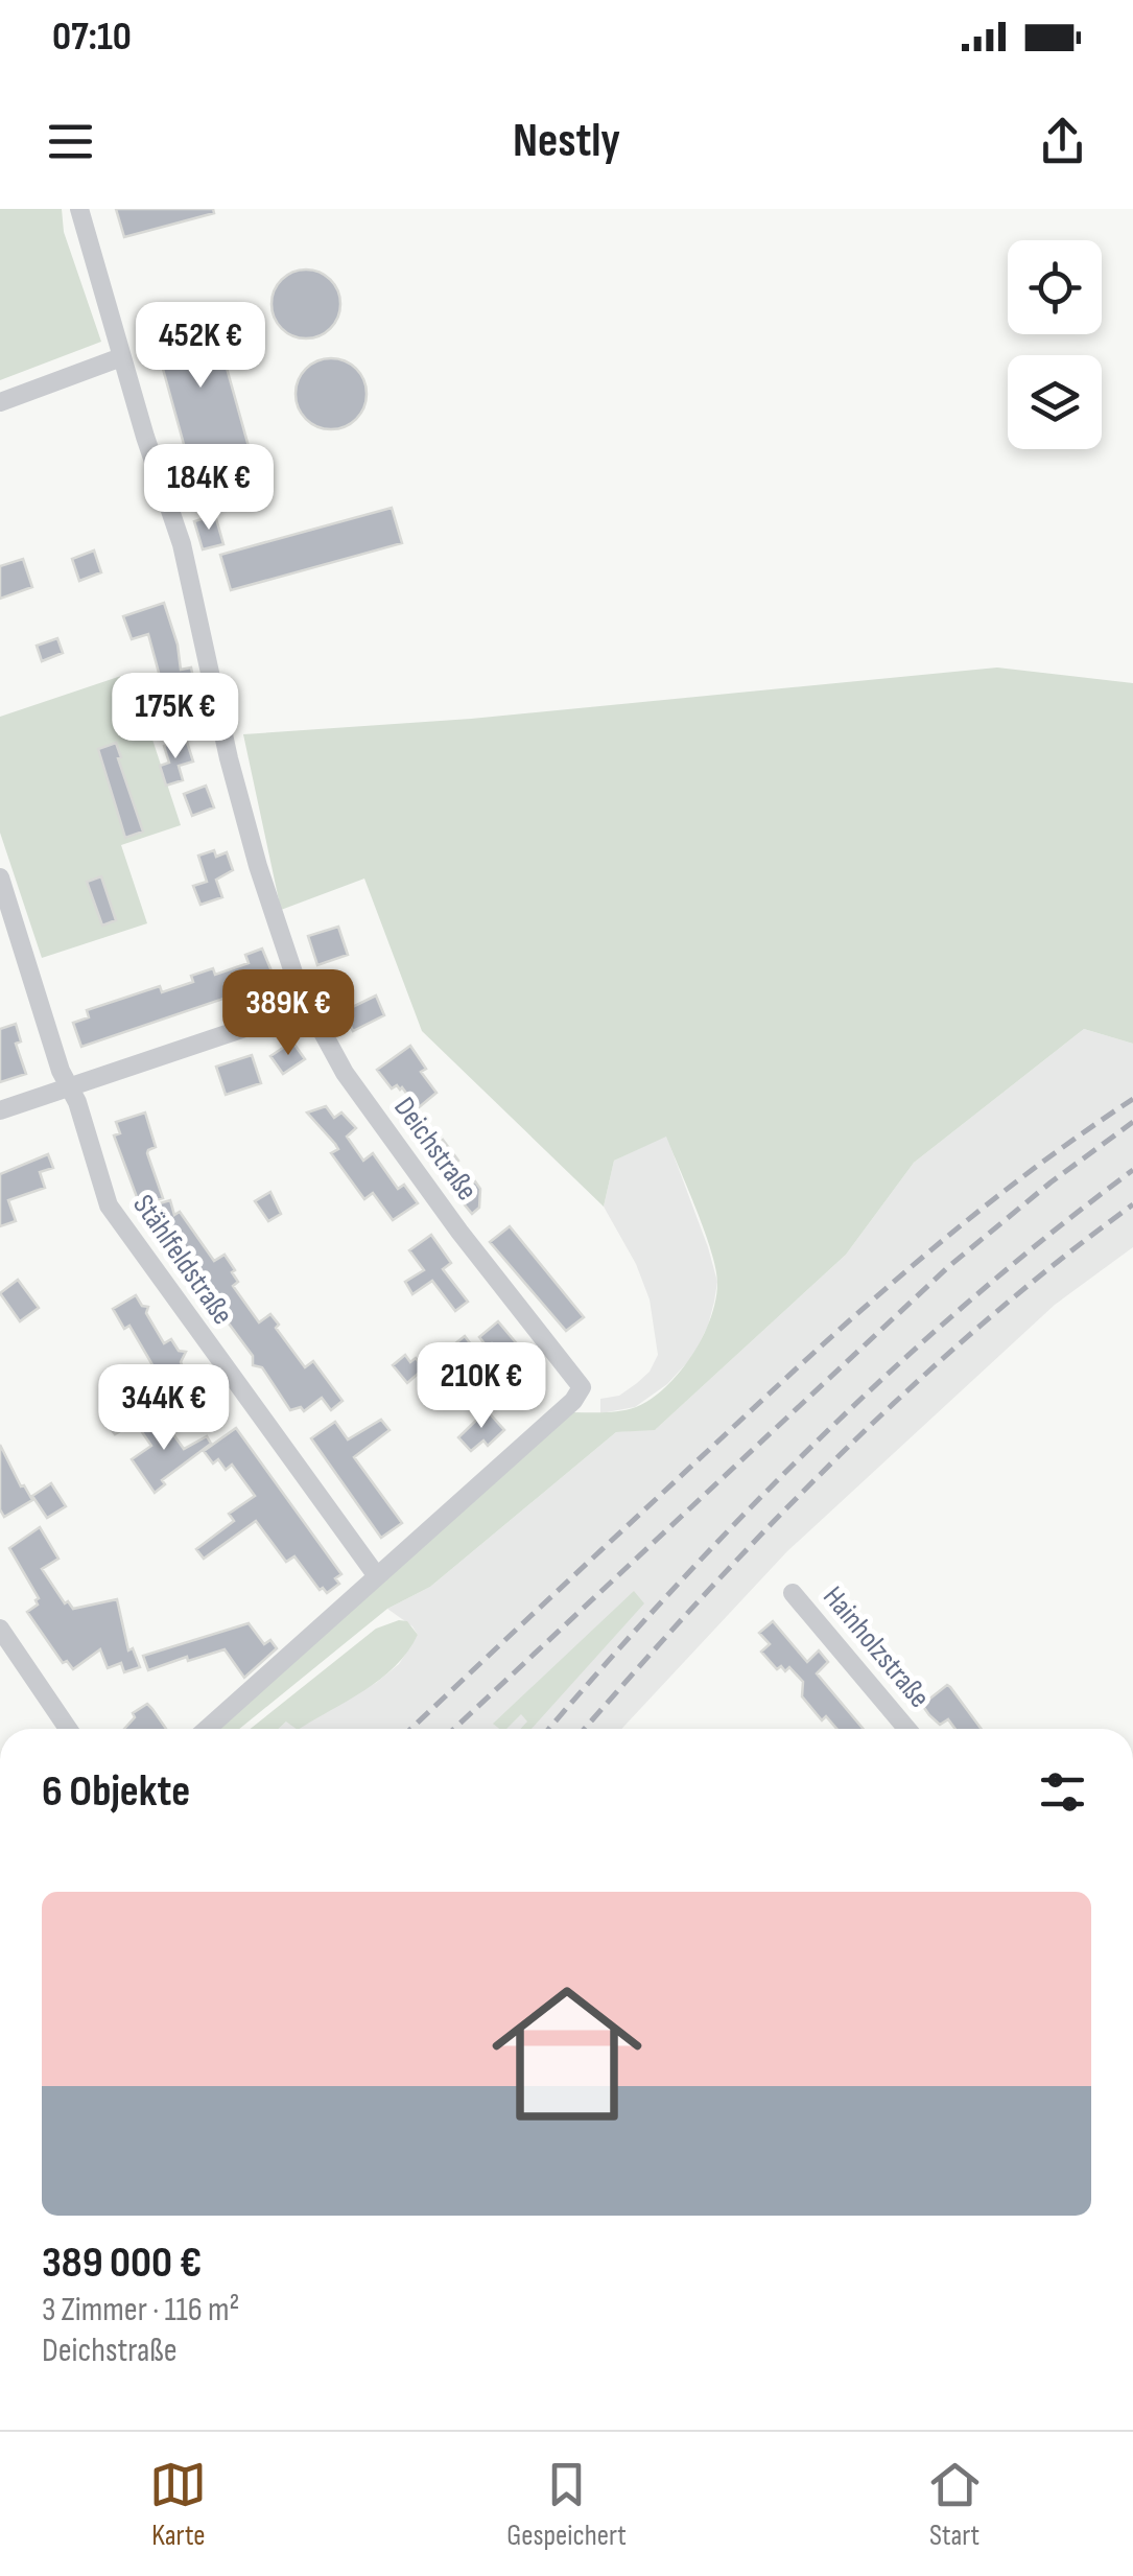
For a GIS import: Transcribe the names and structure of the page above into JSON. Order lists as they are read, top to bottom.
{
  "streets": {
    "street": ["Deichstraße", "Stählfeldstraße", "Hainholzstraße"]
  },
  "crossings": [
    ["Deichstraße", "Stählfeldstraße"]
  ],
  "page": {
    "status": "07:10",
    "header": "Nestly",
    "price": [
      "452K €",
      "184K €",
      "175K €",
      "389K €",
      "210K €",
      "344K €"
    ],
    "heading": "6 Objekte",
    "list": [
      {
        "name": "389 000 €",
        "note": "3 Zimmer · 116 m² · Deichstraße"
      }
    ],
    "tabs": ["Karte", "Gespeichert", "Start"]
  }
}
